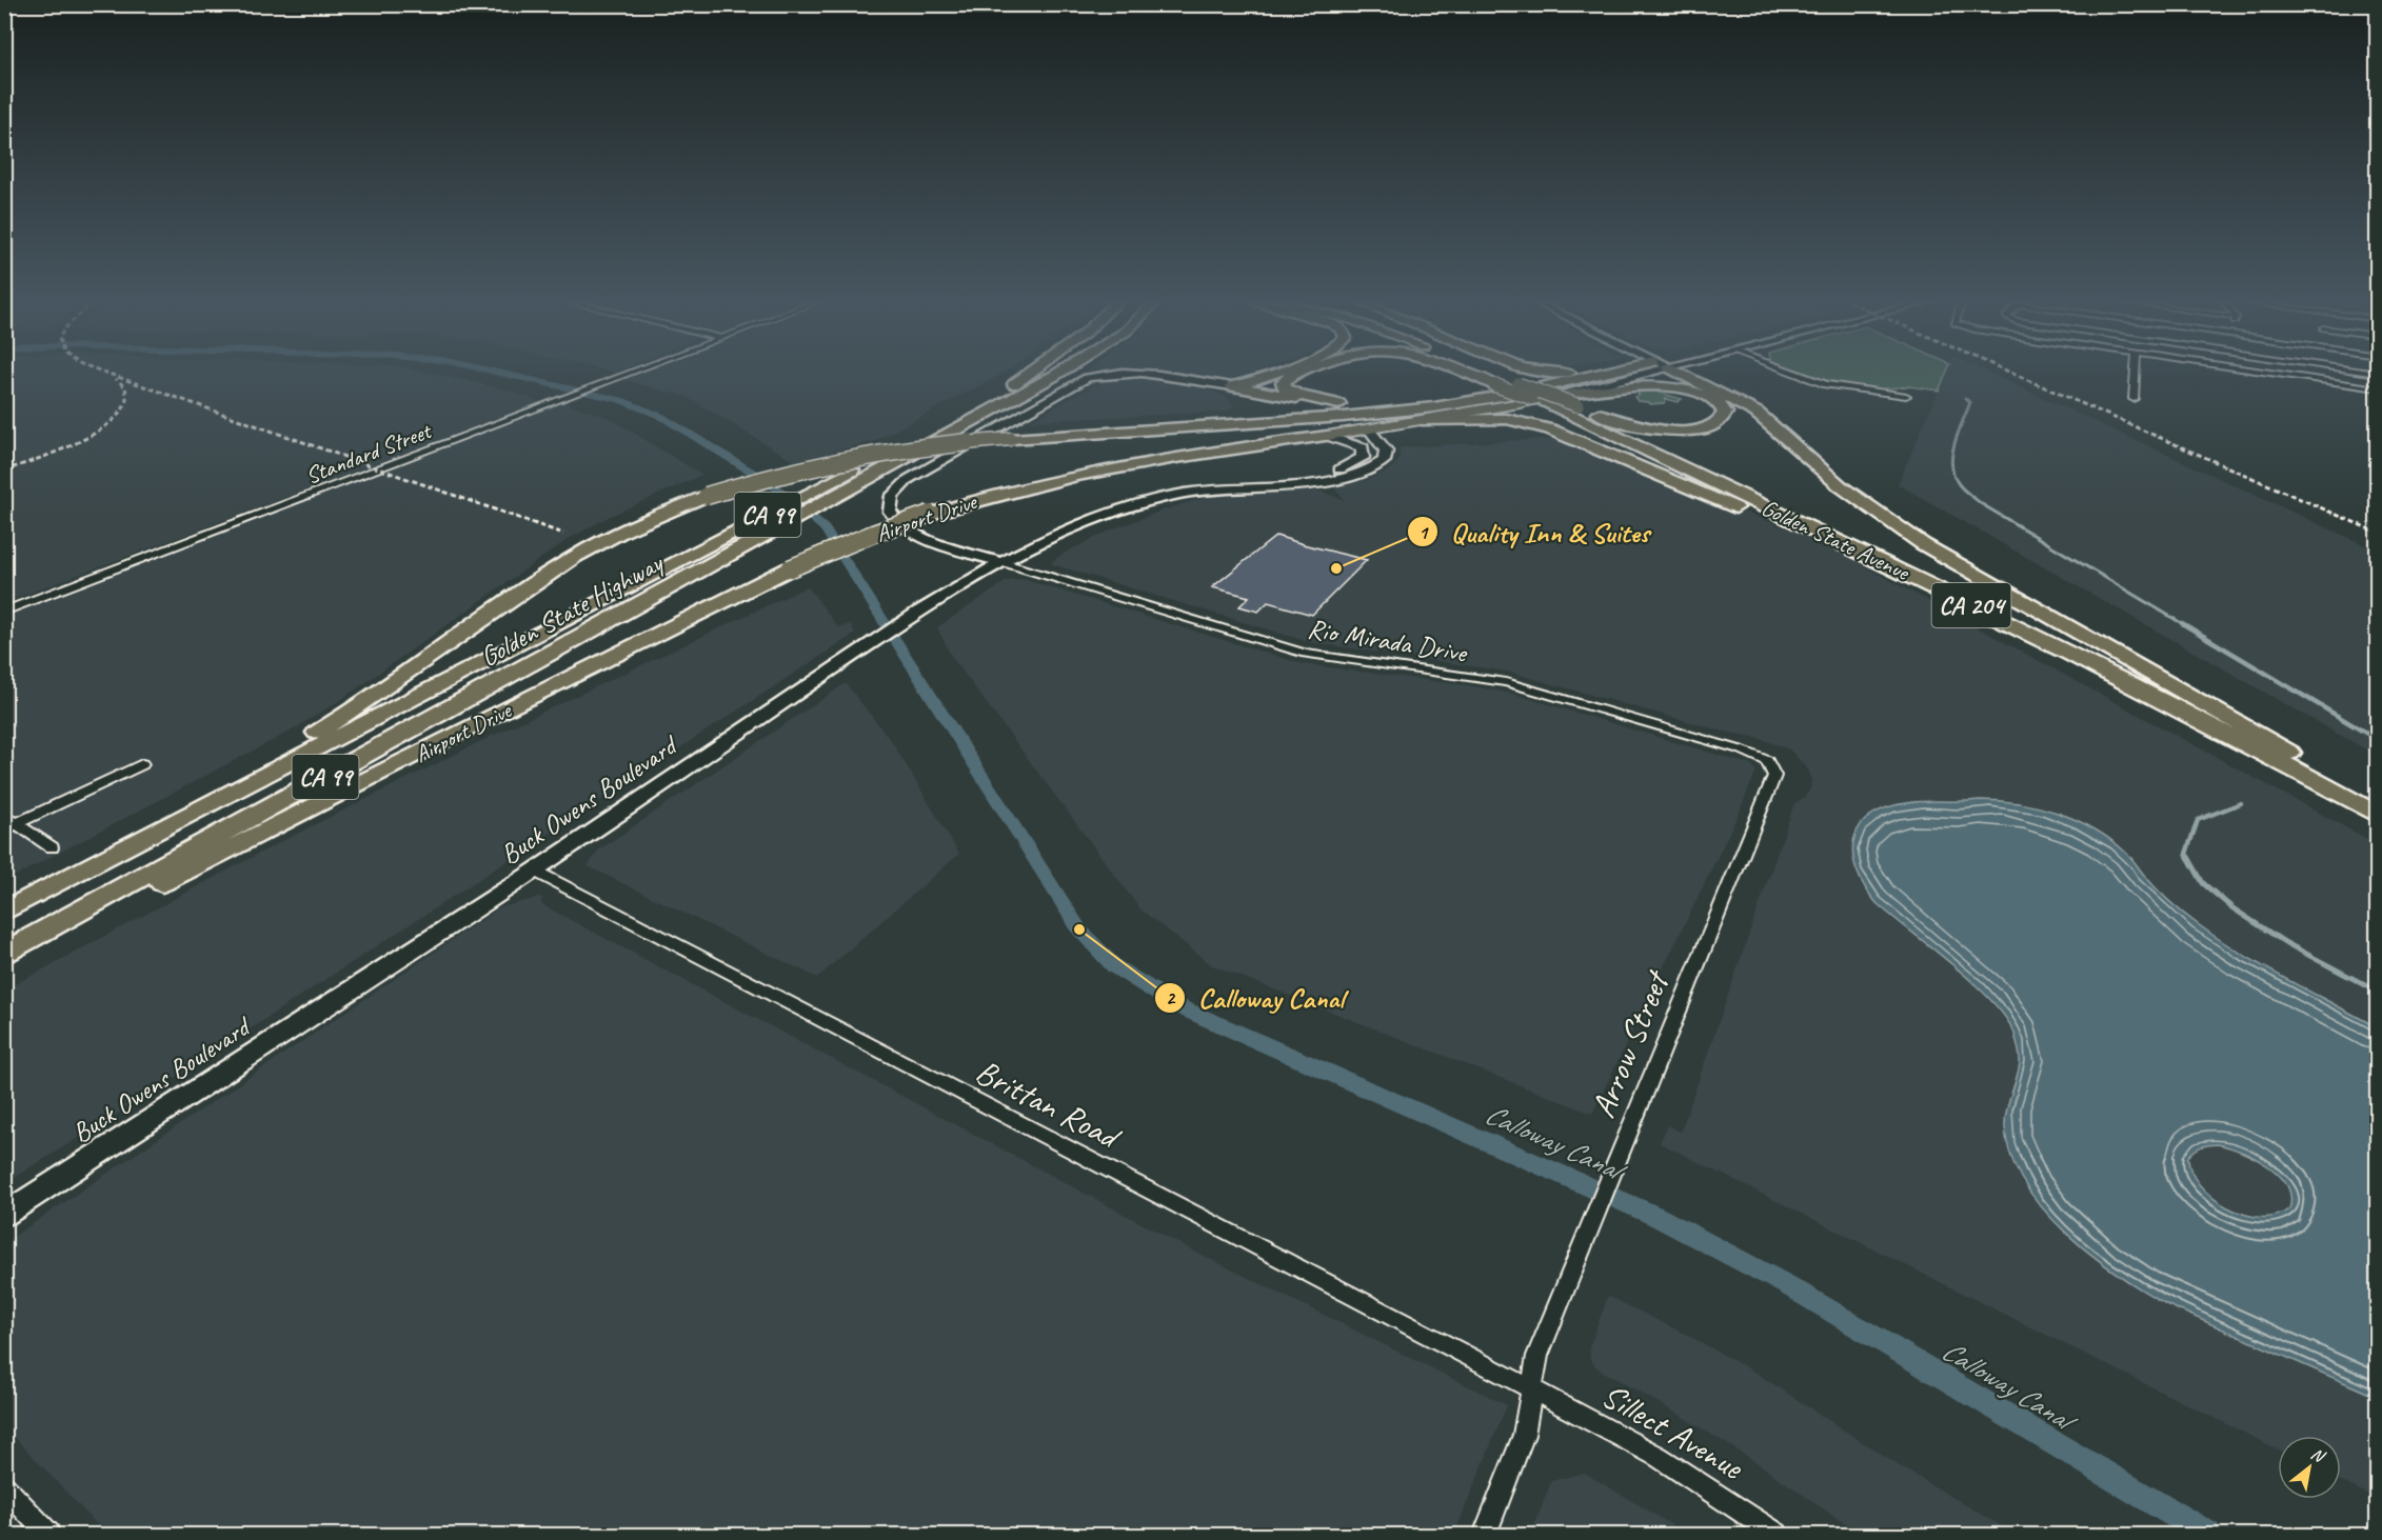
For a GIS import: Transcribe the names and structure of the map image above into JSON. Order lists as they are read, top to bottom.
{
  "streets": {
    "highway": [
      "CA 99",
      "Airport Drive",
      "Golden State Avenue",
      "CA 204",
      "Golden State Highway"
    ],
    "main road": ["Buck Owens Boulevard"],
    "street": [
      "Standard Street",
      "Rio Mirada Drive",
      "Arrow Street",
      "Brittan Road",
      "Sillect Avenue"
    ]
  },
  "crossings": [
    ["Airport Drive", "Golden State Avenue"],
    ["Airport Drive", "Buck Owens Boulevard"],
    ["Rio Mirada Drive", "Buck Owens Boulevard"],
    ["Rio Mirada Drive", "Arrow Street"],
    ["Buck Owens Boulevard", "Brittan Road"],
    ["Arrow Street", "Brittan Road"],
    ["Arrow Street", "Sillect Avenue"],
    ["Brittan Road", "Sillect Avenue"]
  ],
  "water": ["Calloway Canal"],
  "places": ["Quality Inn & Suites", "Calloway Canal"],
  "north": "top right"
}
